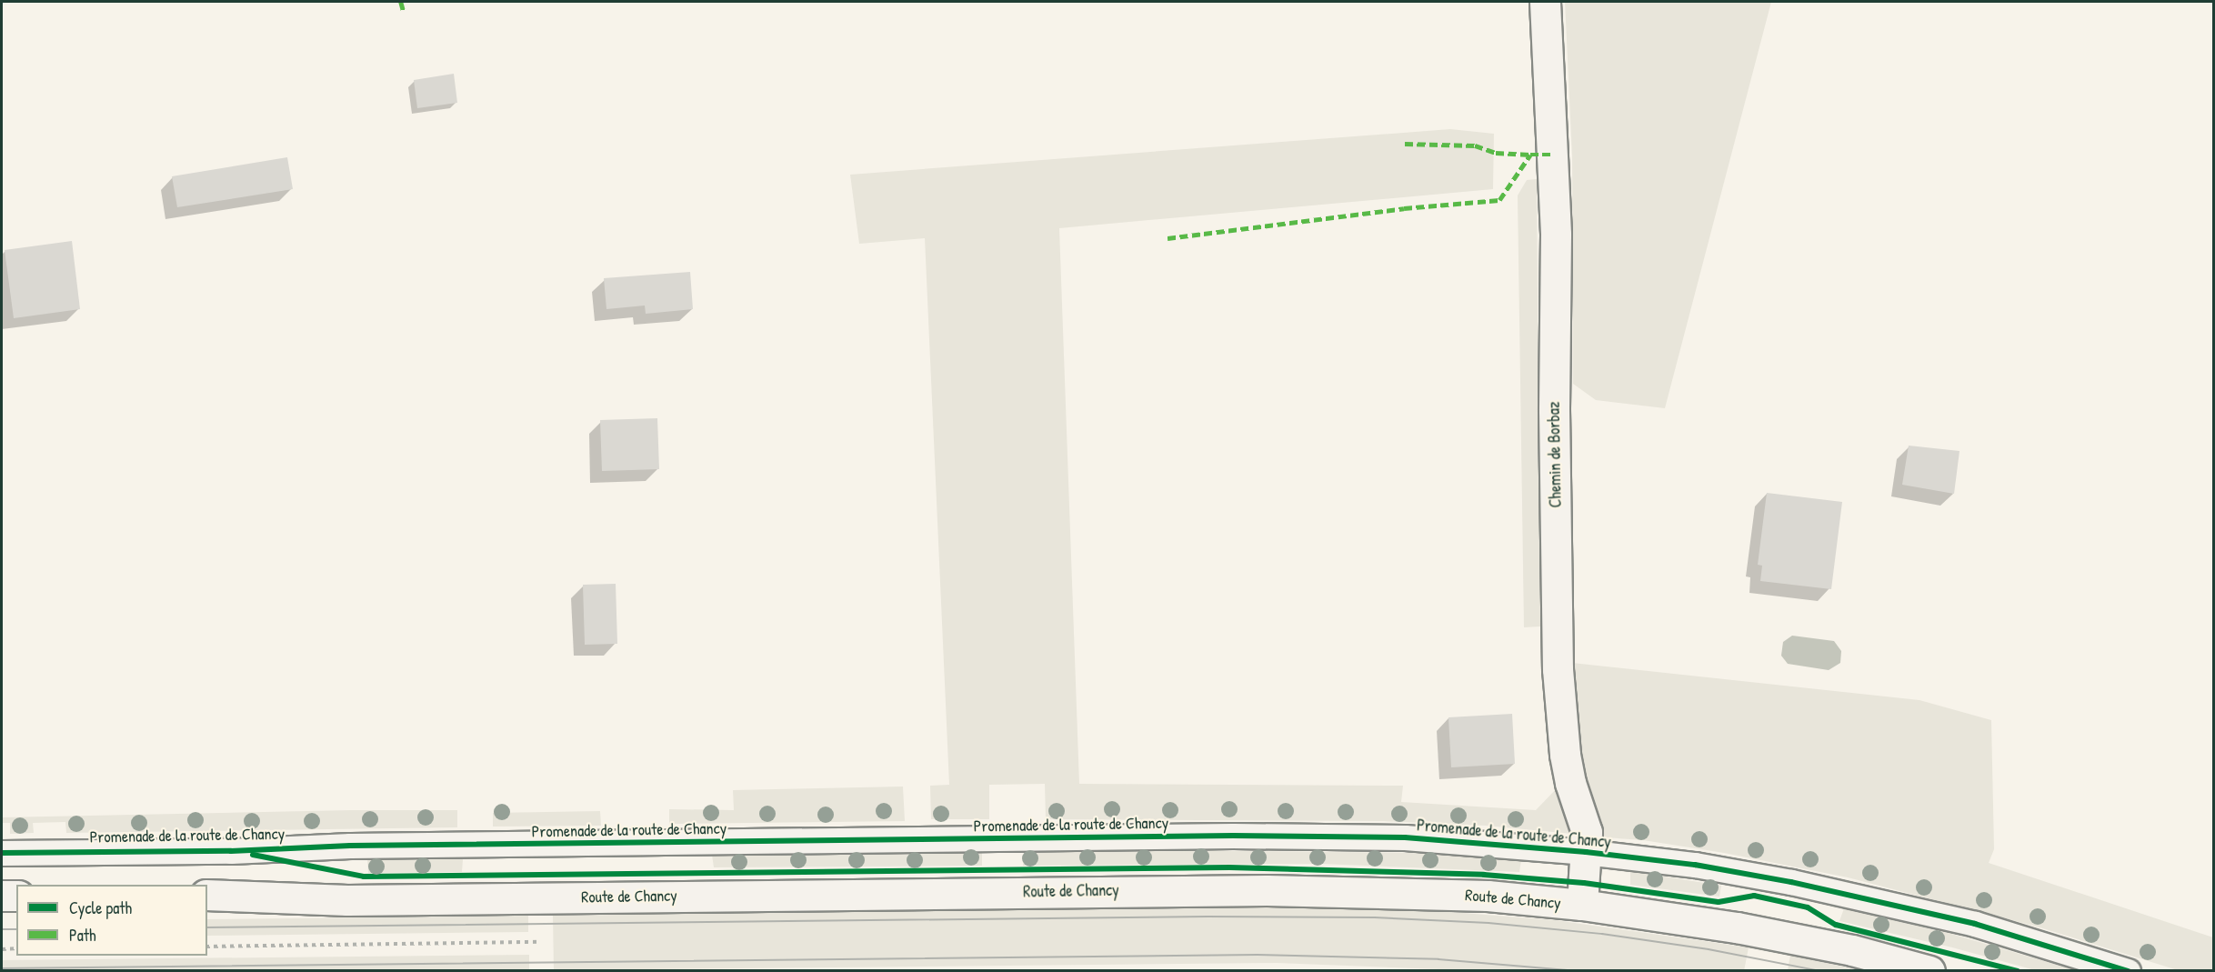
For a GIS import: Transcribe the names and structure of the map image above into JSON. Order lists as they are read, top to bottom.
{
  "streets": {
    "main road": ["Chemin de Borbaz", "Route de Chancy"],
    "street": ["Promenade de la route de Chancy"]
  },
  "crossings": [
    ["Chemin de Borbaz", "Promenade de la route de Chancy"],
    ["Chemin de Borbaz", "Route de Chancy"]
  ],
  "legend": ["Cycle path", "Path"]
}
